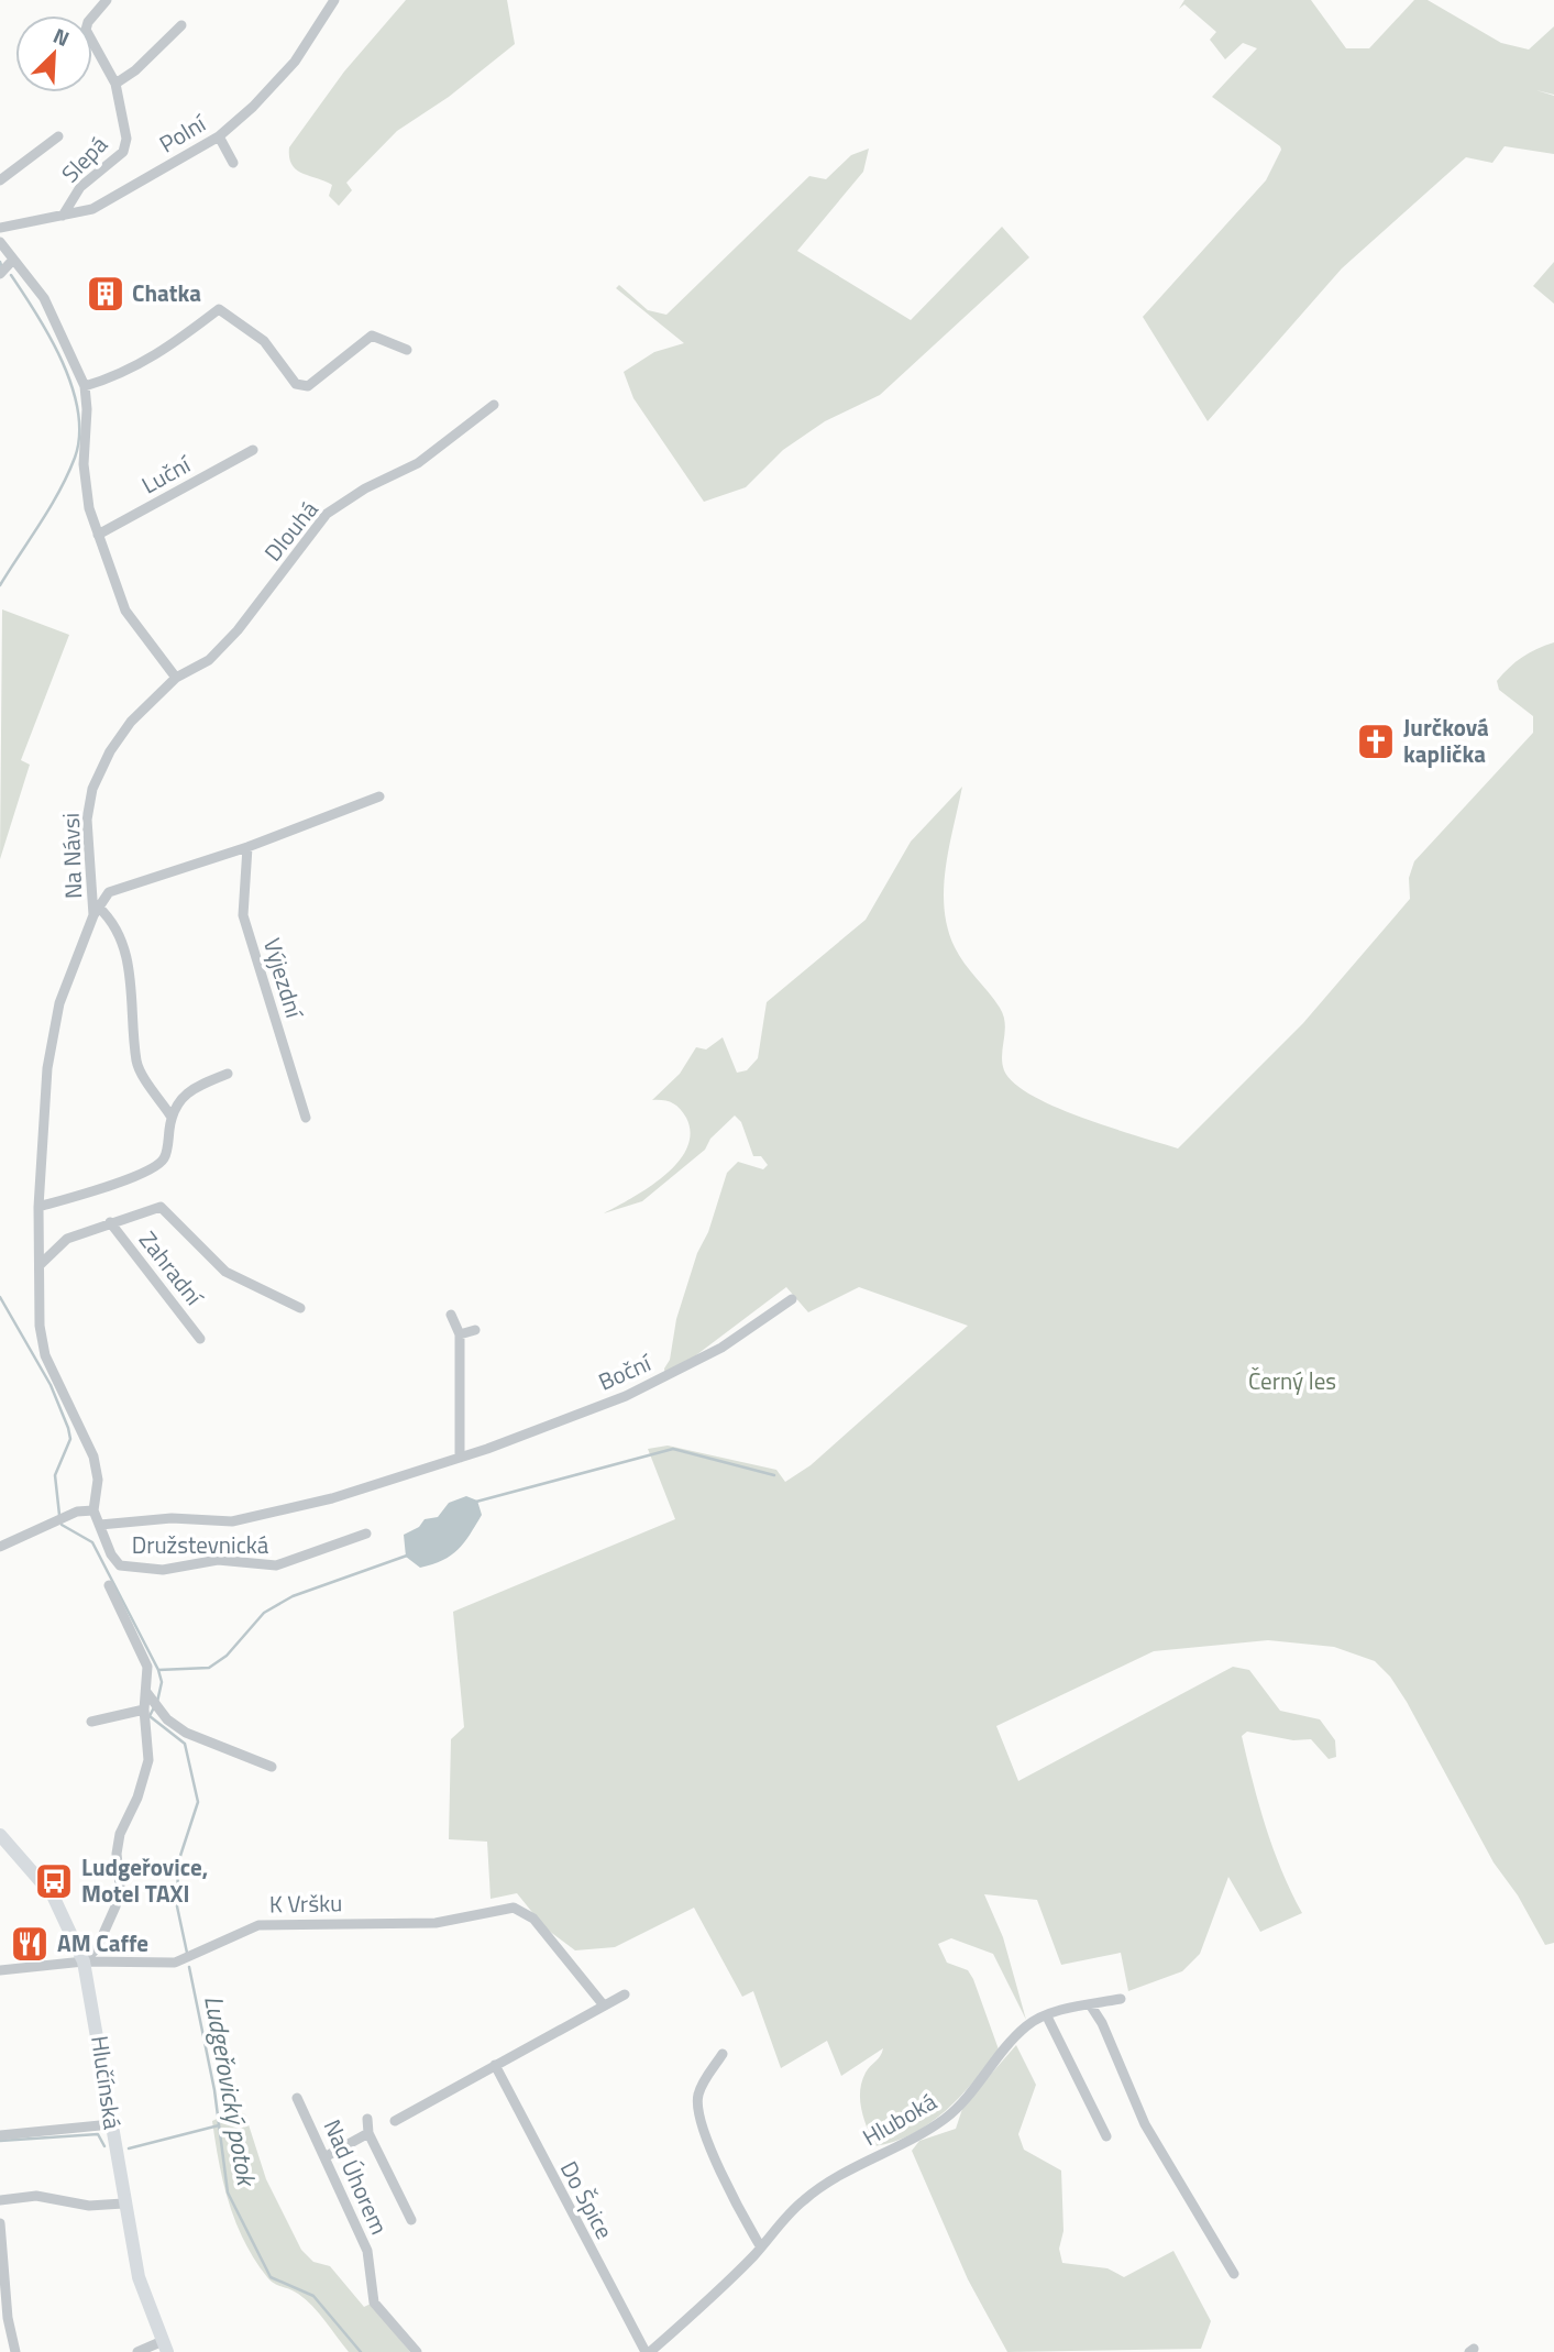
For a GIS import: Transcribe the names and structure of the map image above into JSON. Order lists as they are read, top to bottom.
{
  "streets": {
    "street": [
      "Polní",
      "Slepá",
      "Luční",
      "Dlouhá",
      "Na Návsi",
      "Výjezdní",
      "Zahradní",
      "Boční",
      "Družstevnická",
      "K Vršku",
      "Hlučínská",
      "Hluboká",
      "Nad Úhorem",
      "Do Špice"
    ]
  },
  "crossings": [
    ["Polní", "Slepá"],
    ["Dlouhá", "Na Návsi"],
    ["Na Návsi", "Zahradní"],
    ["Na Návsi", "Boční"],
    ["Na Návsi", "Družstevnická"],
    ["K Vršku", "Hlučínská"],
    ["Hluboká", "Do Špice"]
  ],
  "water": ["Ludgeřovický potok"],
  "parks": ["Černý les"],
  "places": {
    "building": ["Chatka"],
    "church": ["Jurčková kaplička"],
    "bus stop": ["Ludgeřovice, Motel TAXI"],
    "restaurant": ["AM Caffe"]
  },
  "north": "top right"
}
